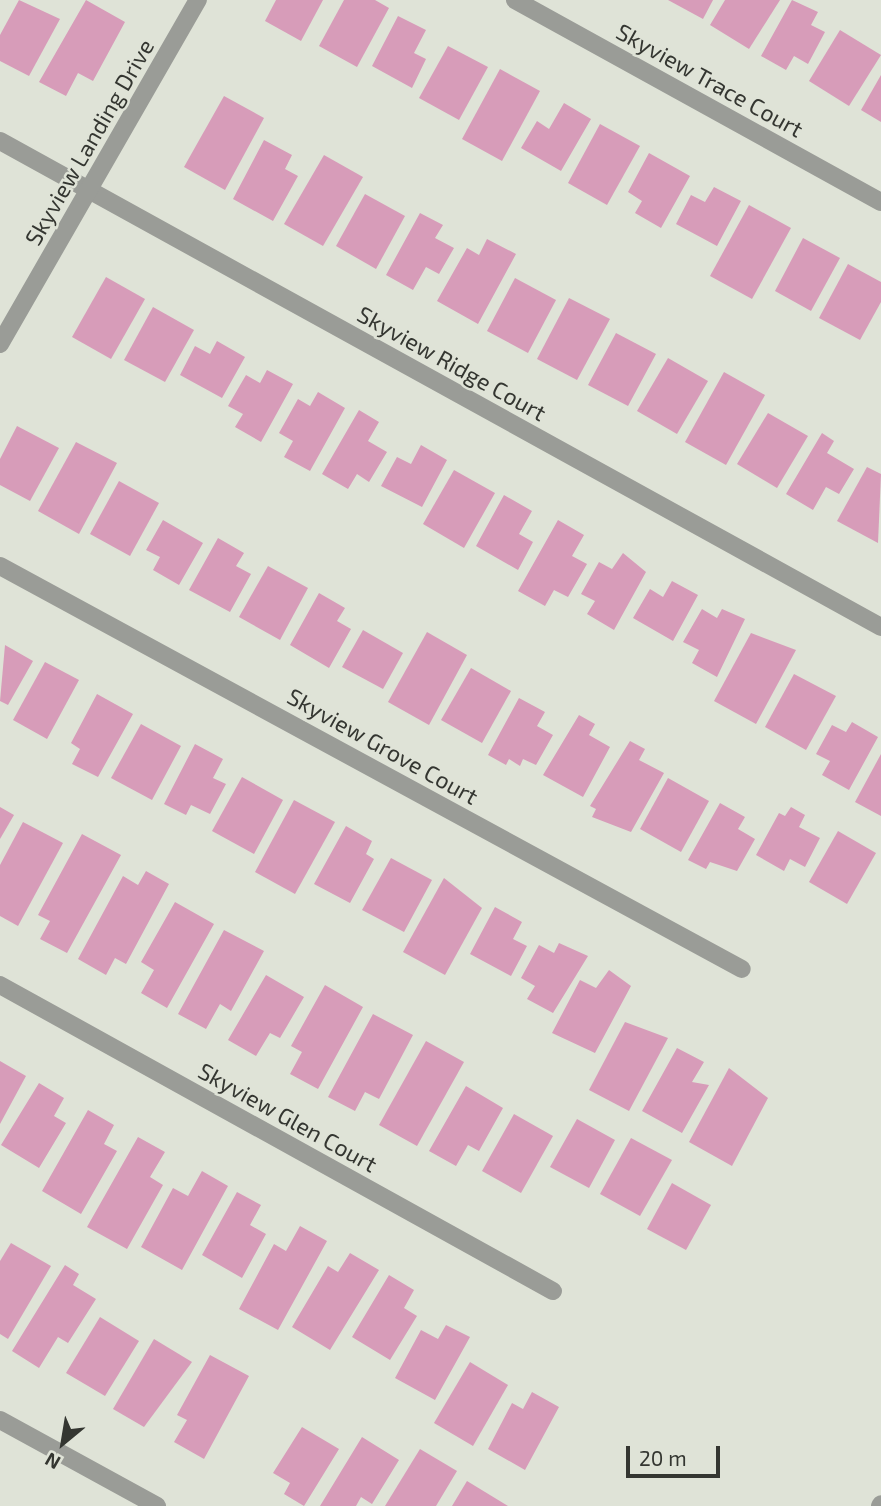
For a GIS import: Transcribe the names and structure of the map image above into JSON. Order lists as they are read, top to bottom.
{
  "streets": {
    "street": [
      "Skyview Trace Court",
      "Skyview Landing Drive",
      "Skyview Ridge Court",
      "Skyview Grove Court",
      "Skyview Glen Court"
    ]
  },
  "crossings": [
    ["Skyview Landing Drive", "Skyview Ridge Court"]
  ],
  "scale_bar": "20 m",
  "north": "bottom left"
}
